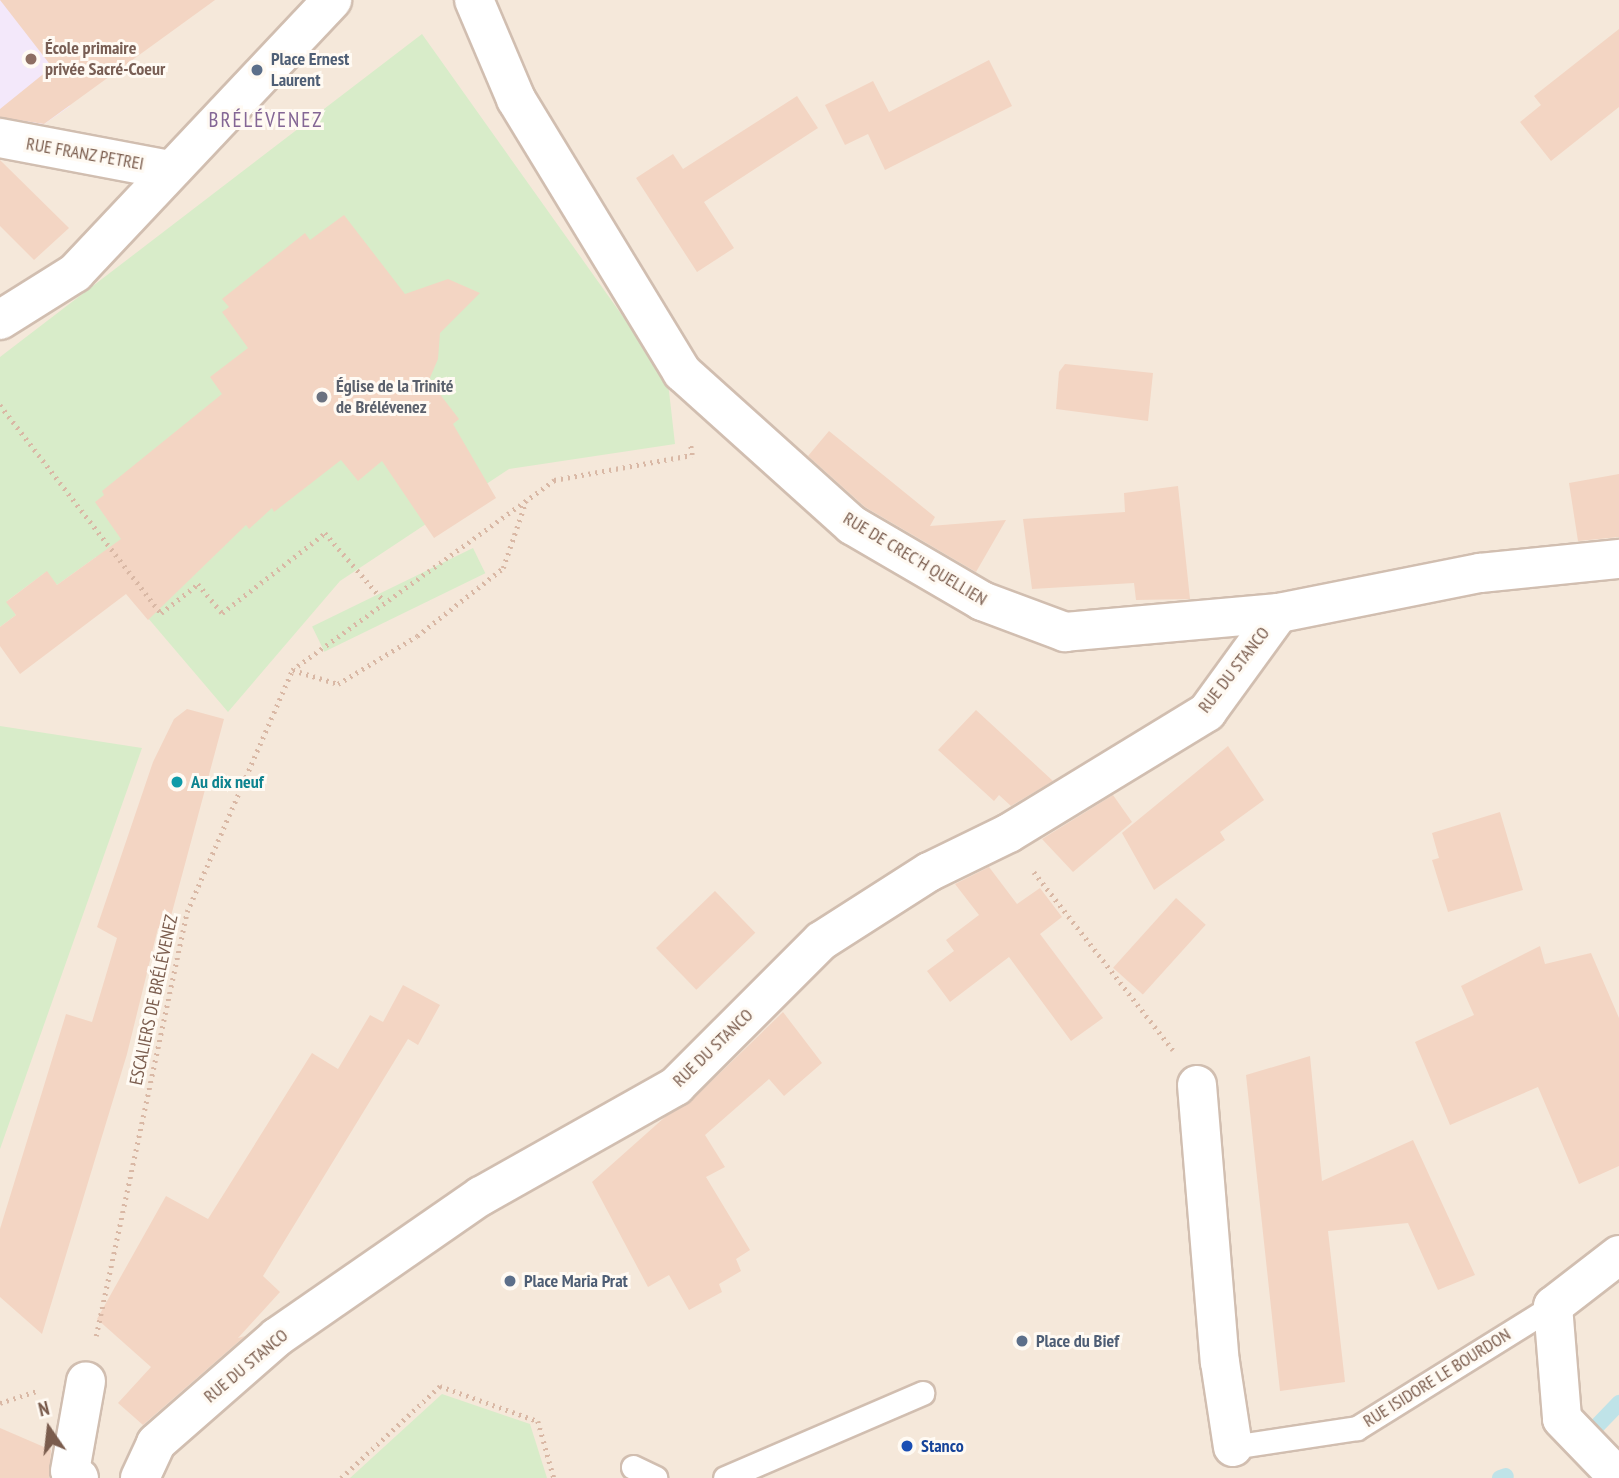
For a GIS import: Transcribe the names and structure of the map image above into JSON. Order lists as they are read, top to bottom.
{
  "streets": {
    "street": [
      "RUE FRANZ PETREI",
      "RUE DE CREC'H QUELLIEN",
      "RUE DU STANCO",
      "RUE ISIDORE LE BOURDON"
    ],
    "path": ["ESCALIERS DE BRÉLÉVENEZ"]
  },
  "crossings": [
    ["RUE DE CREC'H QUELLIEN", "RUE DU STANCO"]
  ],
  "districts": ["BRÉLÉVENEZ"],
  "places": [
    "École primaire privée Sacré-Coeur",
    "Place Ernest Laurent",
    "Église de la Trinité de Brélévenez",
    "Au dix neuf",
    "Place Maria Prat",
    "Place du Bief",
    "Stanco"
  ],
  "north": "top"
}
